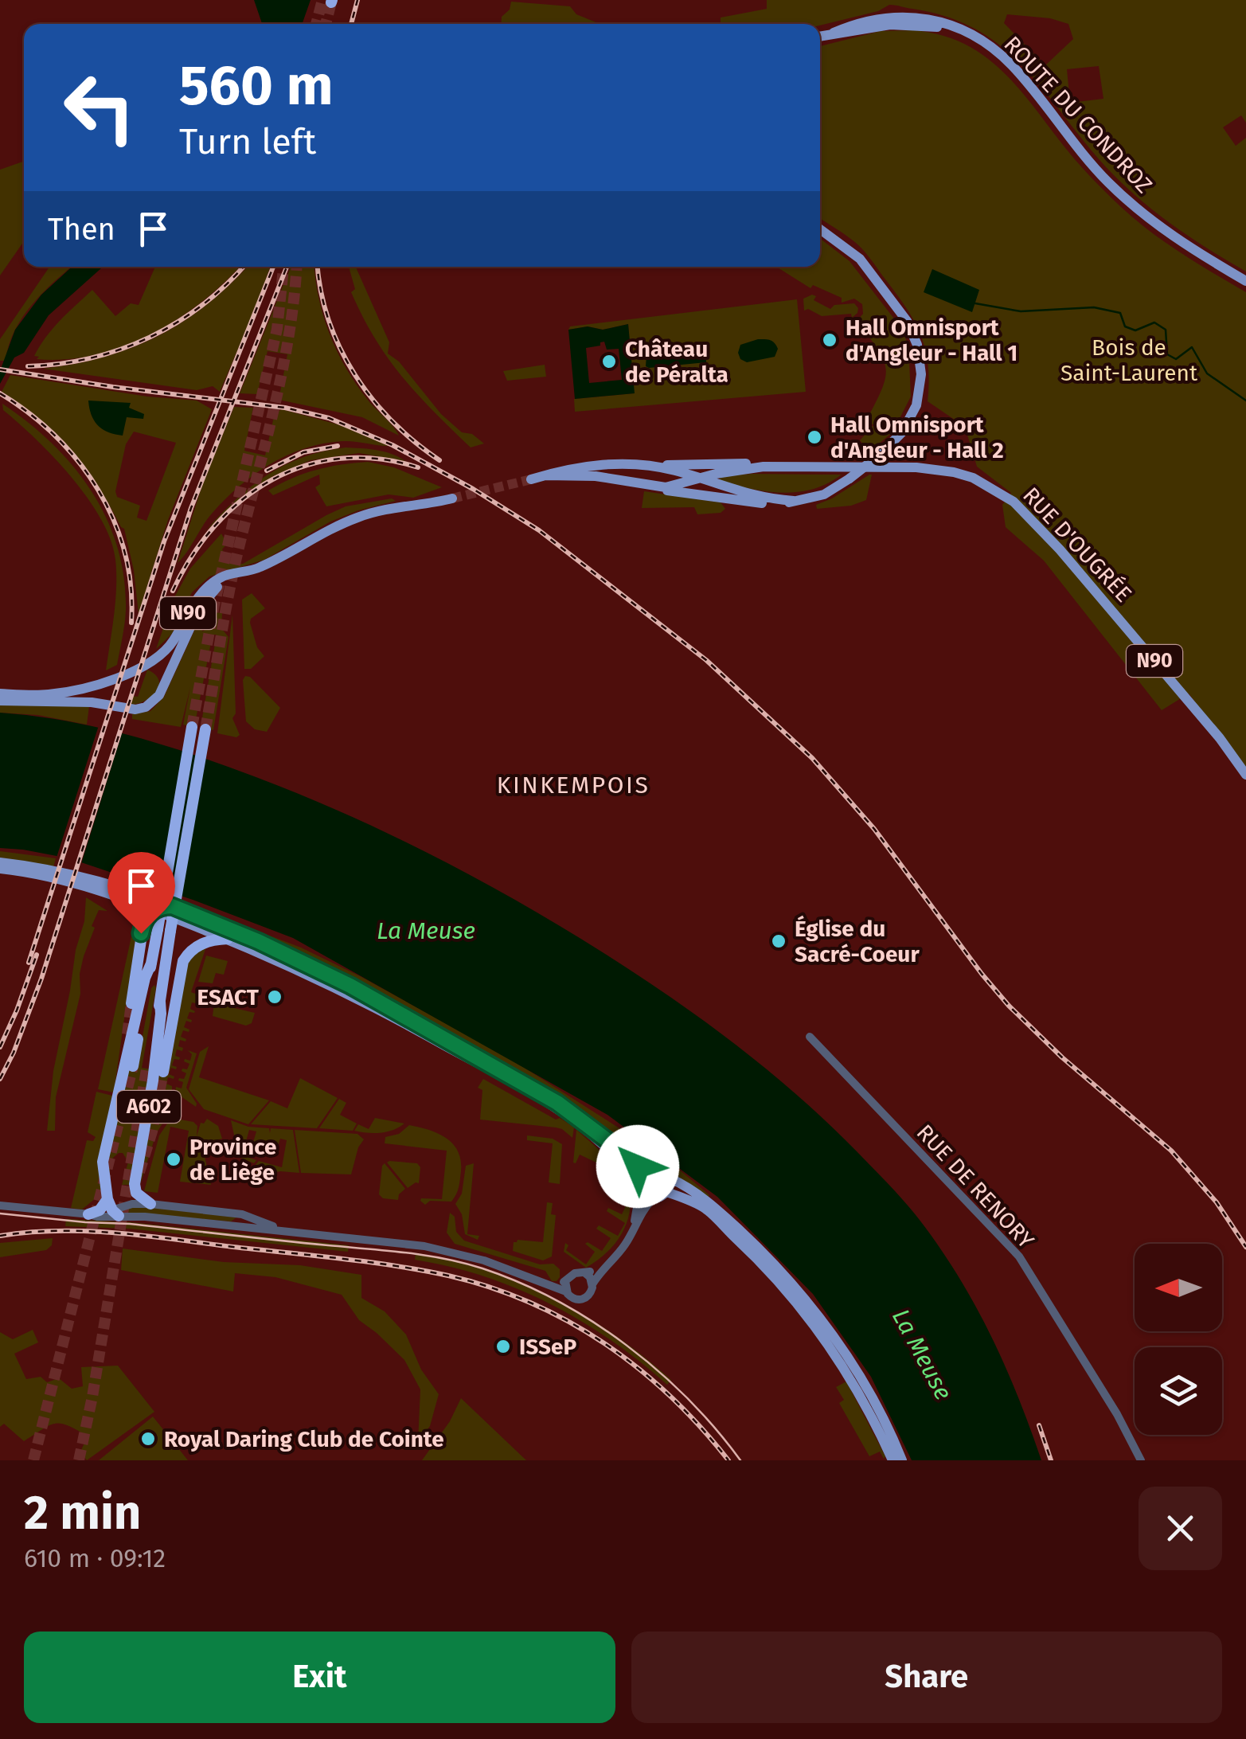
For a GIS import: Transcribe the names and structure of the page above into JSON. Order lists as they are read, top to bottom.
{
  "streets": {
    "highway": ["A602"],
    "main road": ["ROUTE DU CONDROZ", "RUE D'OUGRÉE", "N90"],
    "street": ["RUE DE RENORY"]
  },
  "districts": ["KINKEMPOIS"],
  "water": ["La Meuse"],
  "parks": ["Bois de Saint-Laurent"],
  "places": [
    "Hall Omnisport d'Angleur - Hall 1",
    "Château de Péralta",
    "Hall Omnisport d'Angleur - Hall 2",
    "Église du Sacré-Coeur",
    "ESACT",
    "Province de Liège",
    "ISSeP",
    "Royal Daring Club de Cointe"
  ],
  "north": "left",
  "page": {
    "turn": ["560 m", "Turn left"],
    "then": "Then",
    "heading": ["2 min", "610 m · 09:12"],
    "buttons": ["Exit", "Share"]
  }
}
